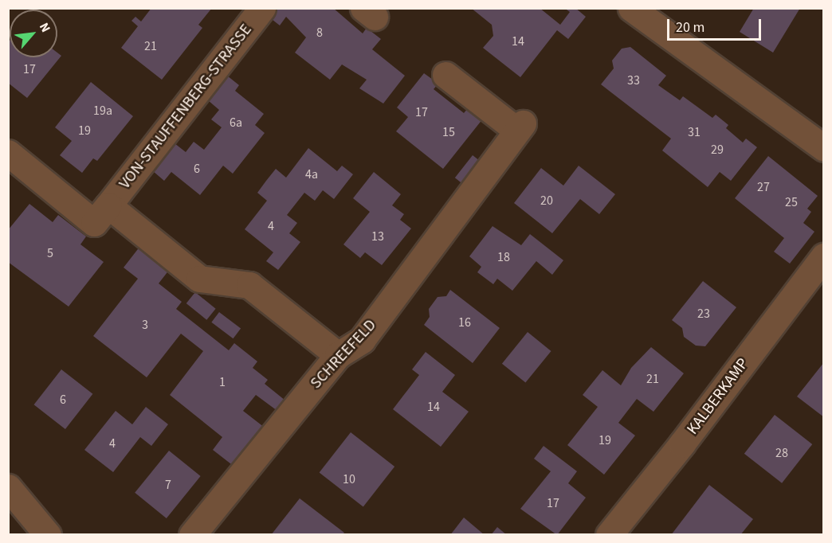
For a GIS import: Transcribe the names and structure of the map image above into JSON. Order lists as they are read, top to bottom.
{
  "streets": {
    "street": ["VON-STAUFFENBERG-STRASSE", "SCHREEFELD", "KALBERKAMP"]
  },
  "house_numbers": [
    "8",
    "14",
    "21",
    "17",
    "33",
    "19a",
    "17",
    "6a",
    "19",
    "15",
    "31",
    "29",
    "6",
    "4a",
    "27",
    "20",
    "25",
    "4",
    "13",
    "5",
    "18",
    "23",
    "16",
    "3",
    "21",
    "1",
    "6",
    "14",
    "19",
    "4",
    "28",
    "10",
    "7",
    "17"
  ],
  "scale_bar": "20 m",
  "north": "top right"
}
